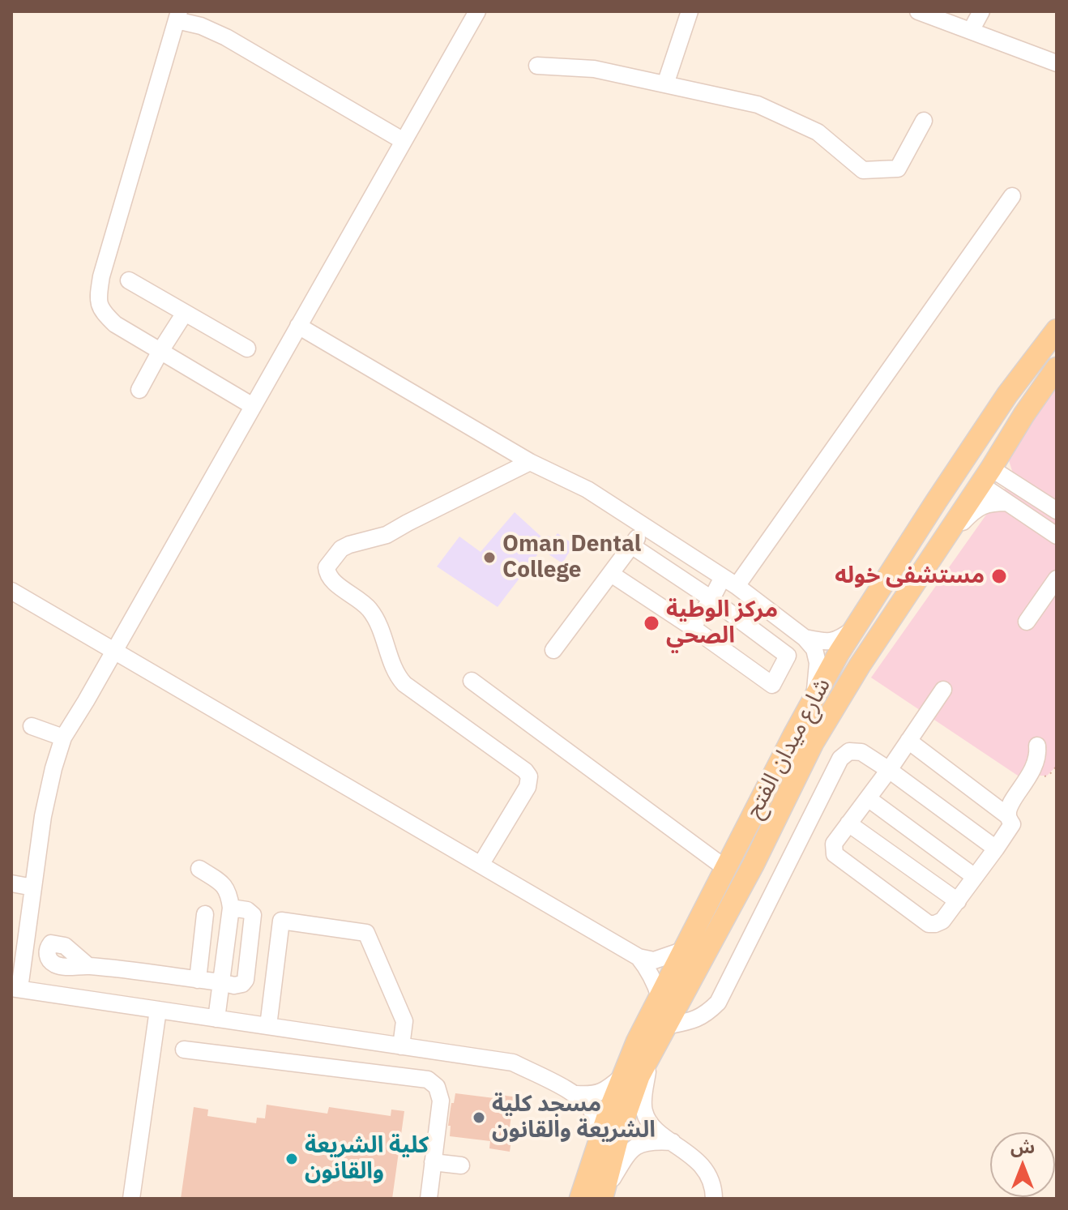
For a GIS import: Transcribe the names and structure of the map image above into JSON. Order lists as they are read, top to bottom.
{
  "streets": {
    "main road": ["شارع ميدان الفتح"]
  },
  "places": [
    "Oman Dental College",
    "مستشفى خوله",
    "مركز الوطية الصحي",
    "مسجد كلية الشريعة والقانون",
    "كلية الشريعة والقانون"
  ],
  "north": "top"
}
